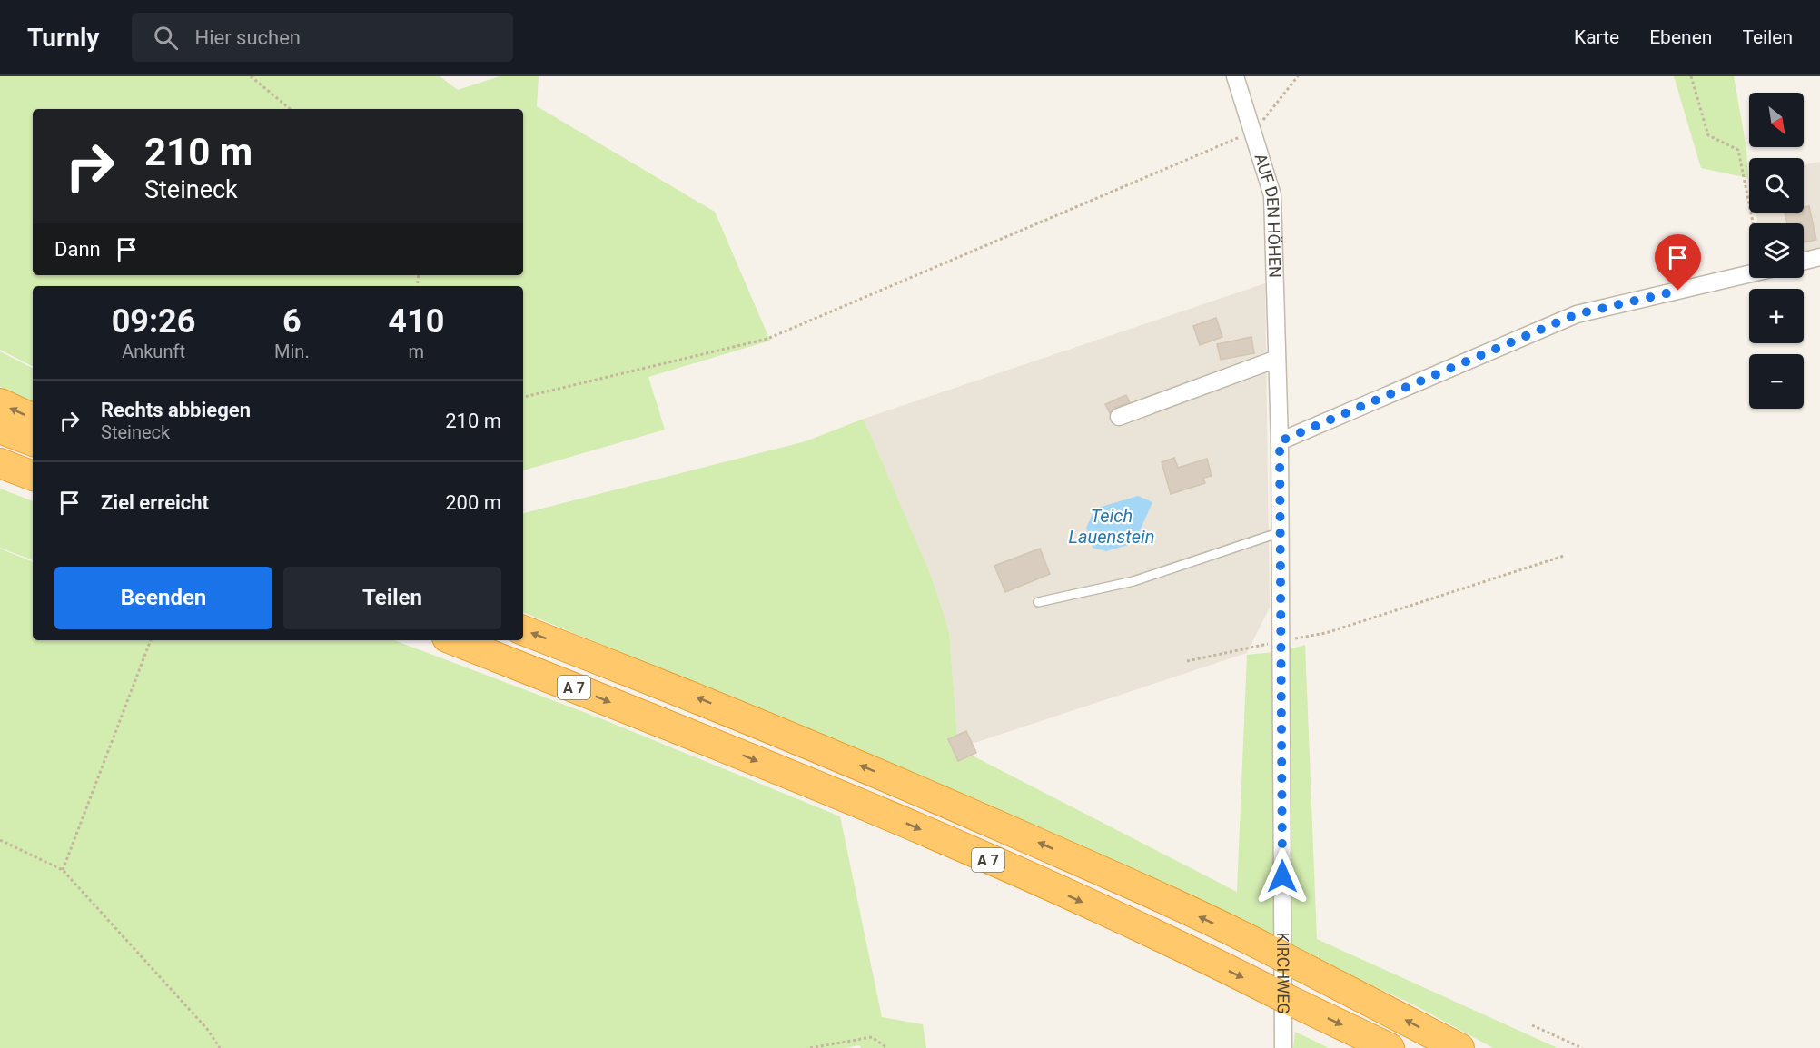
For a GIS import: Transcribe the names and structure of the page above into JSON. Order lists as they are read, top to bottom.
{
  "streets": {
    "highway": ["A 7"],
    "street": ["AUF DEN HÖHEN", "KIRCHWEG"]
  },
  "crossings": [
    ["AUF DEN HÖHEN", "KIRCHWEG"]
  ],
  "water": ["Teich Lauenstein"],
  "north": "bottom right",
  "page": {
    "header": "Turnly",
    "search": "Hier suchen",
    "nav": ["Karte", "Ebenen", "Teilen"],
    "map_buttons": ["+", "−"],
    "turn": ["210 m", "Steineck"],
    "then": "Dann",
    "eta": [
      "09:26",
      "Ankunft",
      "6",
      "Min.",
      "410",
      "m"
    ],
    "list": [
      {
        "name": "Rechts abbiegen",
        "note": "Steineck",
        "value": "210 m"
      },
      {
        "name": "Ziel erreicht",
        "value": "200 m"
      }
    ],
    "buttons": ["Beenden", "Teilen"]
  }
}
